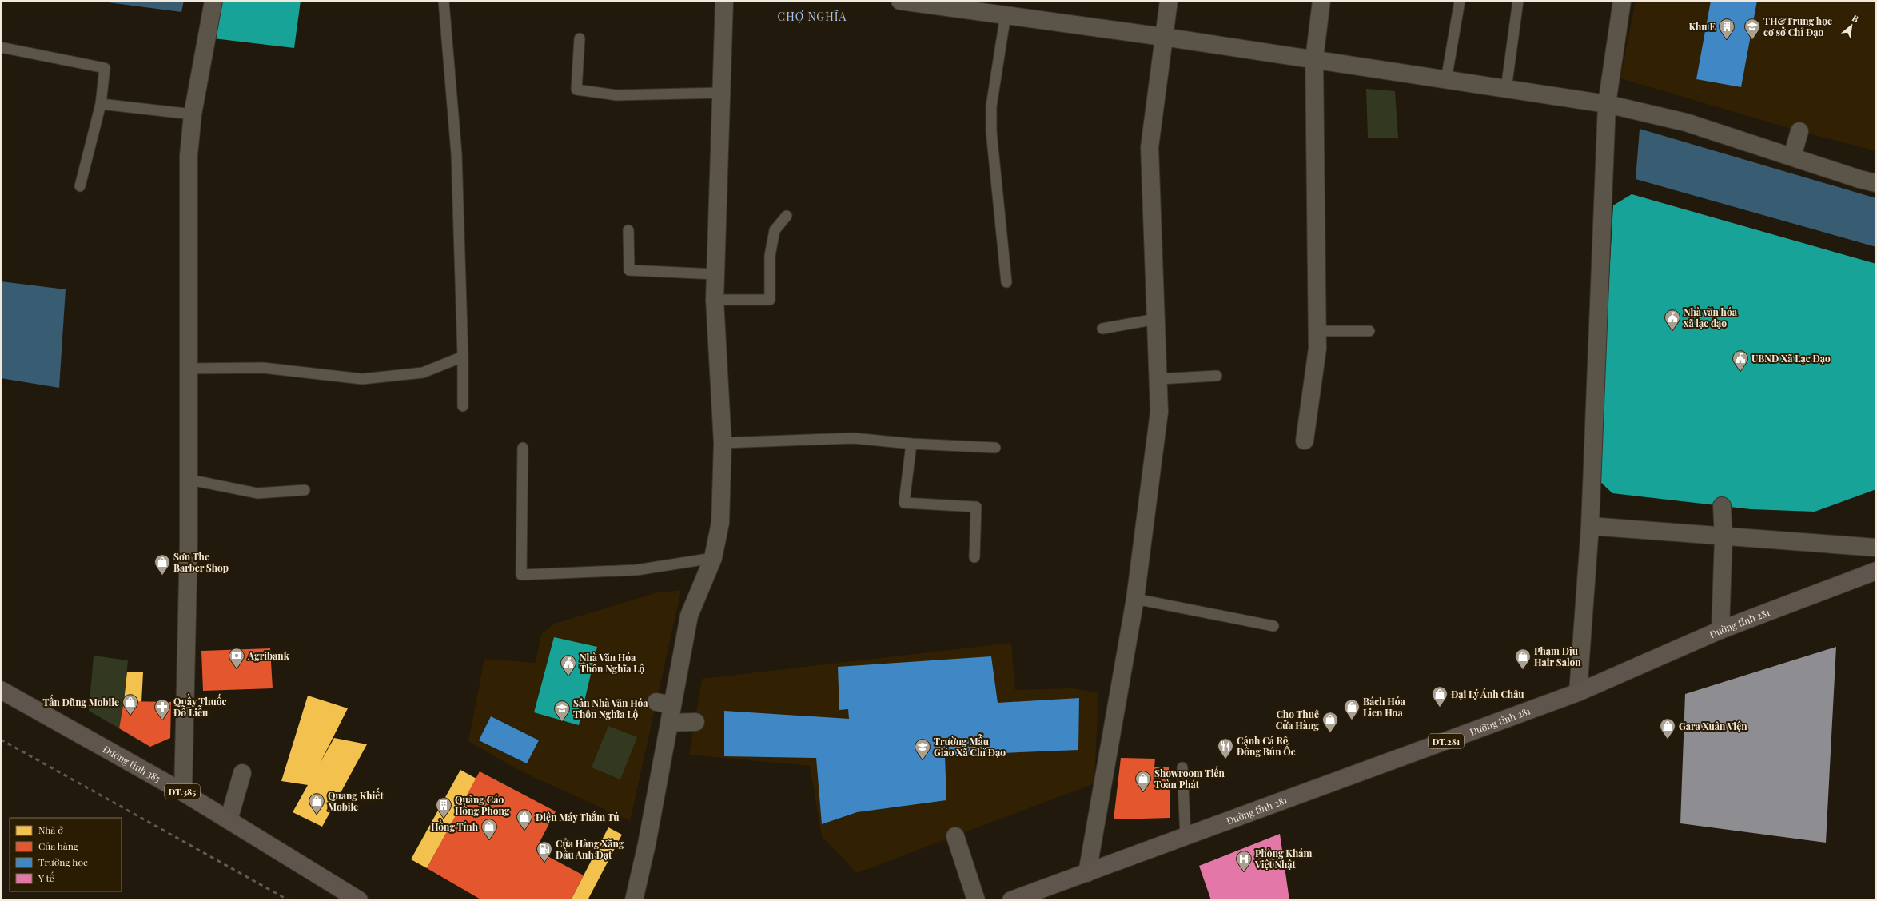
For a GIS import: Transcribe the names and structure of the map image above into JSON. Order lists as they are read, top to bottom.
{
  "streets": {
    "main road": [
      "Đường tỉnh 281",
      "ĐT.281",
      "Đường tỉnh 385",
      "ĐT.385"
    ]
  },
  "districts": ["CHỢ NGHĨA"],
  "places": {
    "building": ["Khu E", "Quảng Cáo Hồng Phong"],
    "school or university": ["TH&Trung học cơ sở Chỉ Đạo", "Sân Nhà Văn Hóa Thôn Nghĩa Lộ", "Trường Mẫu Giáo Xã Chỉ Đạo"],
    "public building": ["Nhà văn hóa xã lạc đạo", "UBND Xã Lạc Đạo", "Nhà Văn Hóa Thôn Nghĩa Lộ"],
    "shop": [
      "Sơn The Barber Shop",
      "Phạm Dịu Hair Salon",
      "Đại Lý Ánh Châu",
      "Tấn Dũng Mobile",
      "Bách Hóa Lien Hoa",
      "Cho Thuê Cửa Hàng",
      "Gara Xuân Viện",
      "Showroom Tiến Toàn Phát",
      "Quang Khiết Mobile",
      "Điện Máy Thắm Tú",
      "Hồng Tính"
    ],
    "bank": ["Agribank"],
    "pharmacy": ["Quầy Thuốc Đỗ Liễu"],
    "restaurant": ["Cánh Cá Rô Đồng Bún Ốc"],
    "fuel station": ["Cửa Hàng Xăng Dầu Anh Đạt"],
    "hospital": ["Phòng Khám Việt Nhật"]
  },
  "legend": [
    "Nhà ở",
    "Cửa hàng",
    "Trường học",
    "Y tế"
  ],
  "north": "top right"
}
